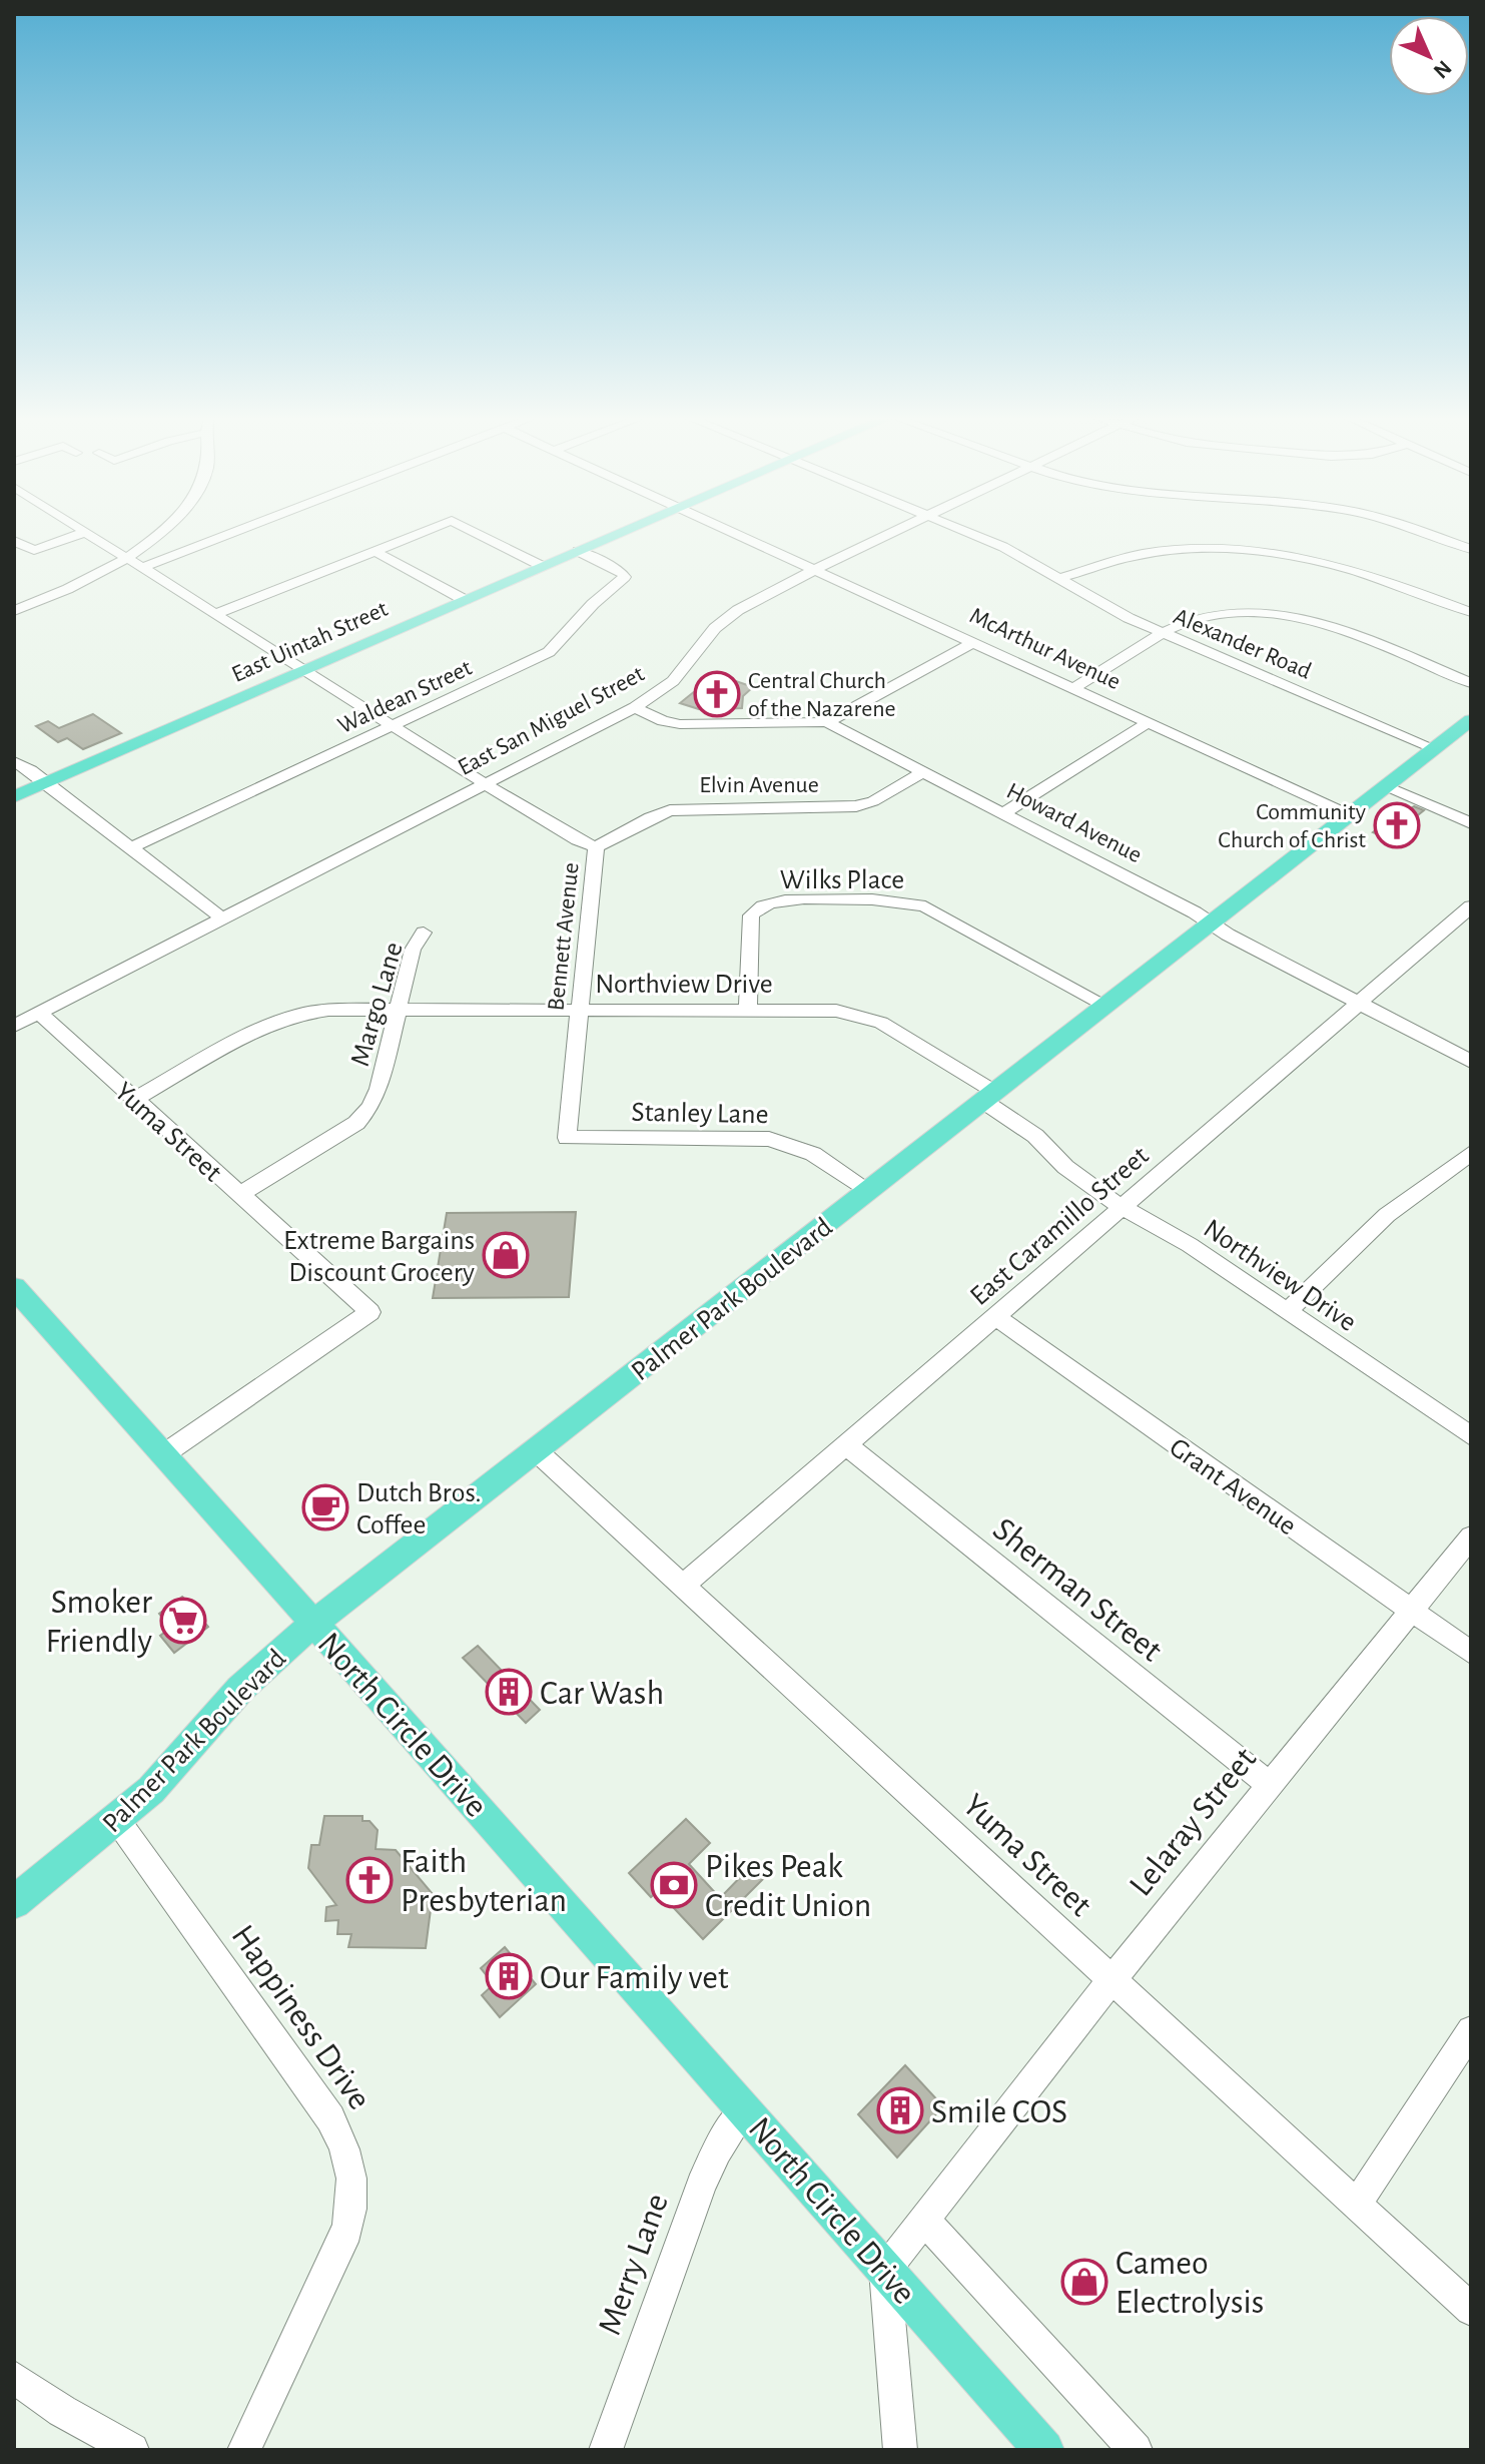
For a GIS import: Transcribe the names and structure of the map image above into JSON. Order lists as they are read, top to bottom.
{
  "streets": {
    "main road": ["East Uintah Street", "Palmer Park Boulevard", "North Circle Drive"],
    "street": [
      "Alexander Road",
      "McArthur Avenue",
      "Waldean Street",
      "East San Miguel Street",
      "Elvin Avenue",
      "Howard Avenue",
      "Wilks Place",
      "Bennett Avenue",
      "Northview Drive",
      "Margo Lane",
      "Stanley Lane",
      "Yuma Street",
      "East Caramillo Street",
      "Grant Avenue",
      "Sherman Street",
      "Lelaray Street",
      "Happiness Drive",
      "Merry Lane"
    ]
  },
  "crossings": [
    ["East Uintah Street", "Waldean Street"],
    ["East Uintah Street", "Bennett Avenue"],
    ["Alexander Road", "Palmer Park Boulevard"],
    ["McArthur Avenue", "East San Miguel Street"],
    ["McArthur Avenue", "Palmer Park Boulevard"],
    ["Waldean Street", "Bennett Avenue"],
    ["East San Miguel Street", "Howard Avenue"],
    ["East San Miguel Street", "Bennett Avenue"],
    ["East San Miguel Street", "Yuma Street"],
    ["Elvin Avenue", "Howard Avenue"],
    ["Elvin Avenue", "Bennett Avenue"],
    ["Howard Avenue", "East Caramillo Street"],
    ["Howard Avenue", "Palmer Park Boulevard"],
    ["Wilks Place", "Northview Drive"],
    ["Wilks Place", "Palmer Park Boulevard"],
    ["Bennett Avenue", "Northview Drive"],
    ["Bennett Avenue", "Stanley Lane"],
    ["Northview Drive", "Margo Lane"],
    ["Northview Drive", "Yuma Street"],
    ["Northview Drive", "East Caramillo Street"],
    ["Northview Drive", "Palmer Park Boulevard"],
    ["Margo Lane", "Yuma Street"],
    ["Stanley Lane", "Palmer Park Boulevard"],
    ["Yuma Street", "East Caramillo Street"],
    ["Yuma Street", "Palmer Park Boulevard"],
    ["Yuma Street", "Lelaray Street"],
    ["East Caramillo Street", "Grant Avenue"],
    ["East Caramillo Street", "Sherman Street"],
    ["Palmer Park Boulevard", "North Circle Drive"],
    ["Palmer Park Boulevard", "Happiness Drive"],
    ["Grant Avenue", "Lelaray Street"],
    ["Sherman Street", "Lelaray Street"],
    ["North Circle Drive", "Lelaray Street"],
    ["North Circle Drive", "Merry Lane"]
  ],
  "places": {
    "church": ["Central Church of the Nazarene", "Community Church of Christ", "Faith Presbyterian"],
    "shop": ["Extreme Bargains Discount Grocery", "Cameo Electrolysis"],
    "cafe": ["Dutch Bros. Coffee"],
    "supermarket": ["Smoker Friendly"],
    "building": ["Car Wash", "Our Family vet", "Smile COS"],
    "bank": ["Pikes Peak Credit Union"]
  },
  "north": "bottom right"
}
